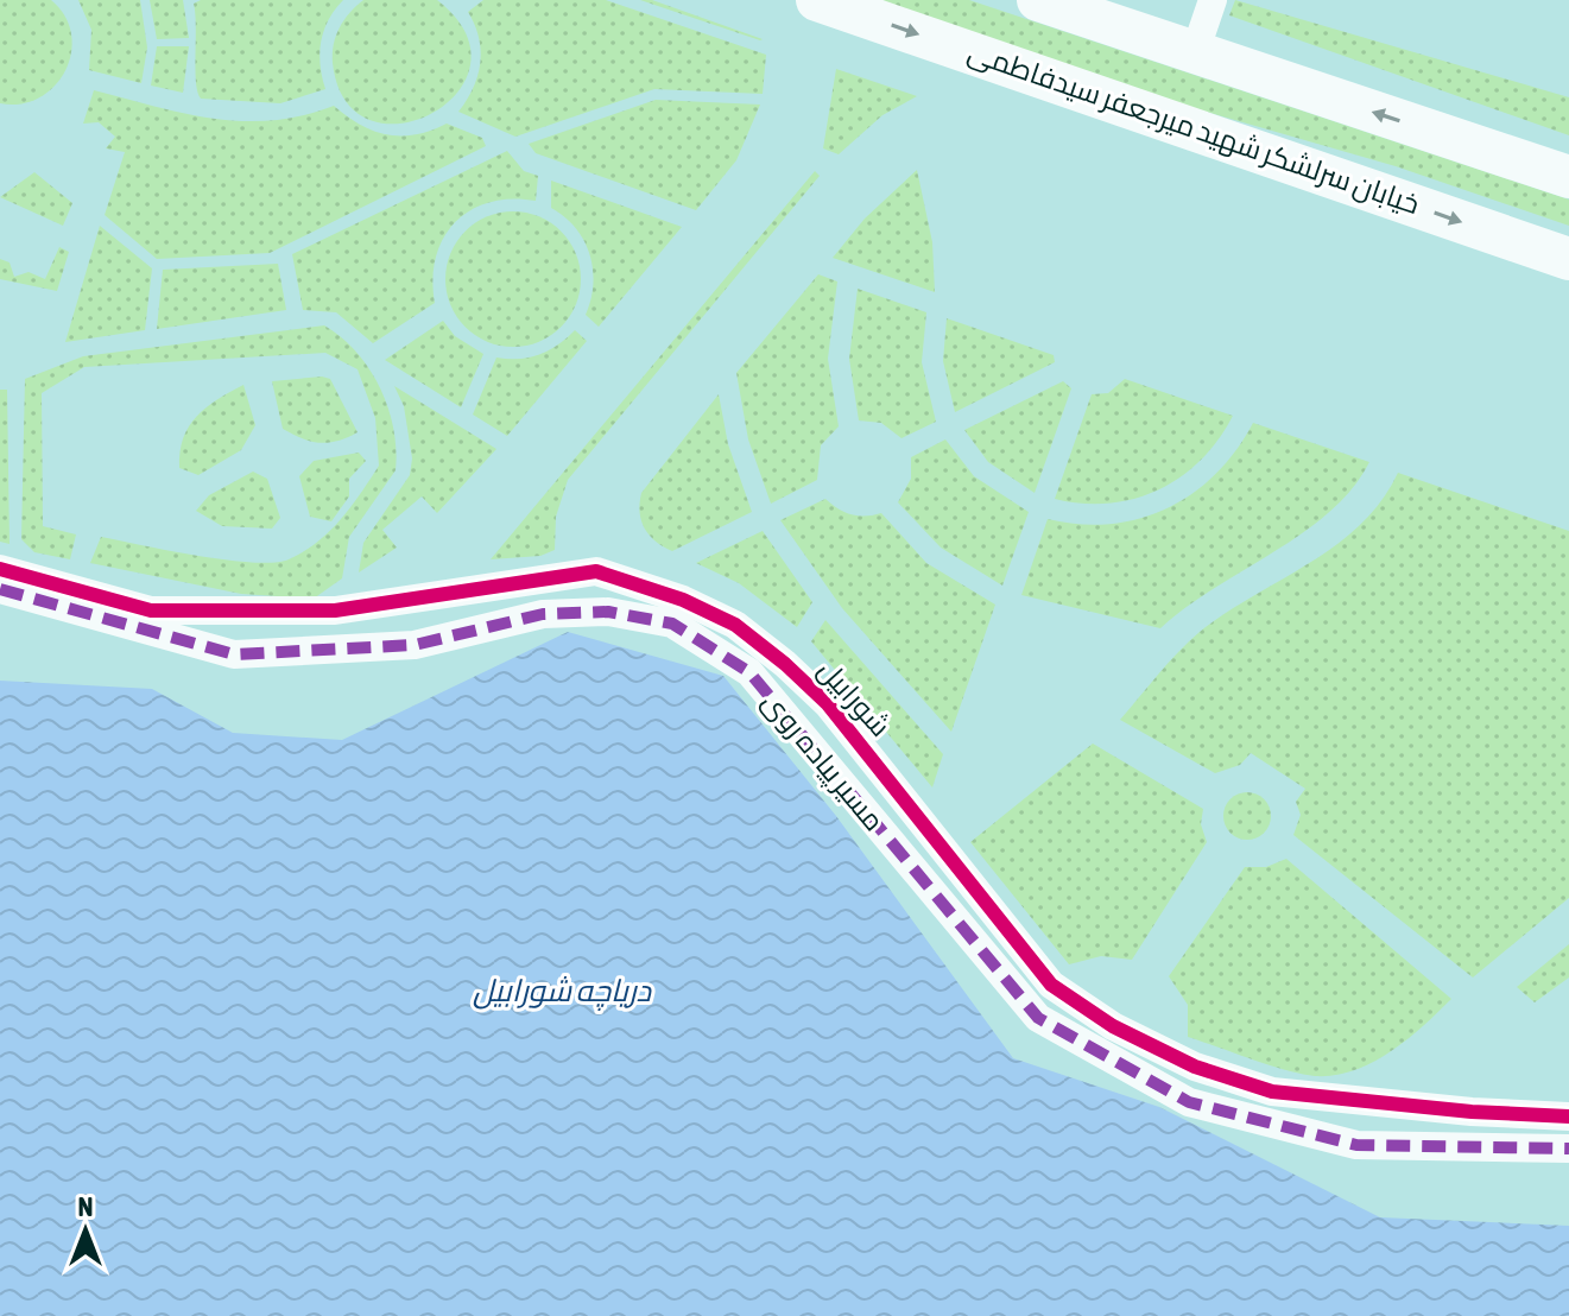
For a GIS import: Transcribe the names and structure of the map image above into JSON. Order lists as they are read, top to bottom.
{
  "streets": {
    "main road": ["خیابان سرلشکر شهید میرجعفر سیدفاطمی"],
    "street": ["شورابیل", "مسیر پیاده روی"]
  },
  "water": ["دریاچه شورابیل"],
  "north": "top"
}
